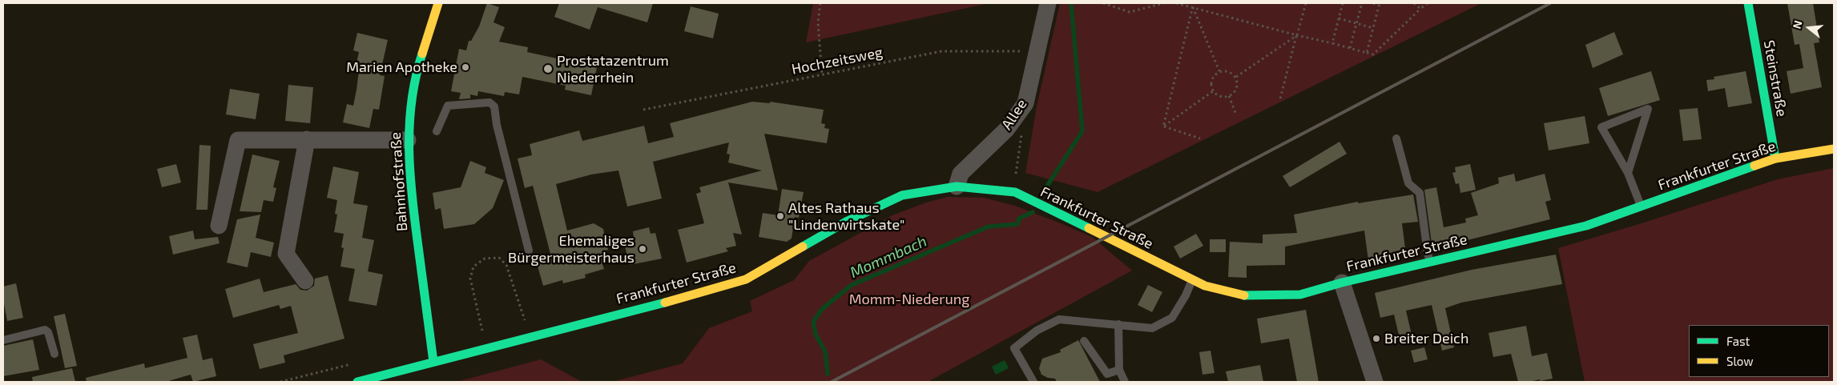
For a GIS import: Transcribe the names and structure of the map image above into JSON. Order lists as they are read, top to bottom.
{
  "streets": {
    "main road": ["Steinstraße", "Frankfurter Straße", "Bahnhofstraße"],
    "street": ["Allee"],
    "path": ["Hochzeitsweg"]
  },
  "crossings": [
    ["Hochzeitsweg", "Allee"],
    ["Steinstraße", "Frankfurter Straße"],
    ["Allee", "Frankfurter Straße"],
    ["Frankfurter Straße", "Bahnhofstraße"]
  ],
  "water": ["Mommbach"],
  "parks": ["Momm-Niederung"],
  "places": [
    "Marien Apotheke",
    "Prostatazentrum Niederrhein",
    "Altes Rathaus \"Lindenwirtskate\"",
    "Ehemaliges Bürgermeisterhaus",
    "Breiter Deich"
  ],
  "legend": ["Fast", "Slow"],
  "north": "left"
}
